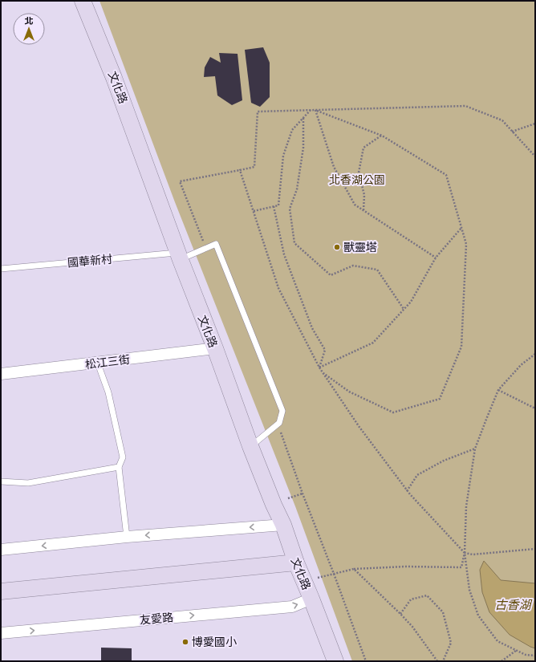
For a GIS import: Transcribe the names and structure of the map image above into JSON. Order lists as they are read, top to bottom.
{
  "streets": {
    "street": ["文化路", "松江三街", "友愛路"],
    "lane": ["國華新村"]
  },
  "crossings": [
    ["文化路", "國華新村"],
    ["文化路", "松江三街"],
    ["文化路", "友愛路"]
  ],
  "water": ["古香湖"],
  "parks": ["北香湖公園"],
  "places": ["獸靈塔", "博愛國小"],
  "north": "top"
}
